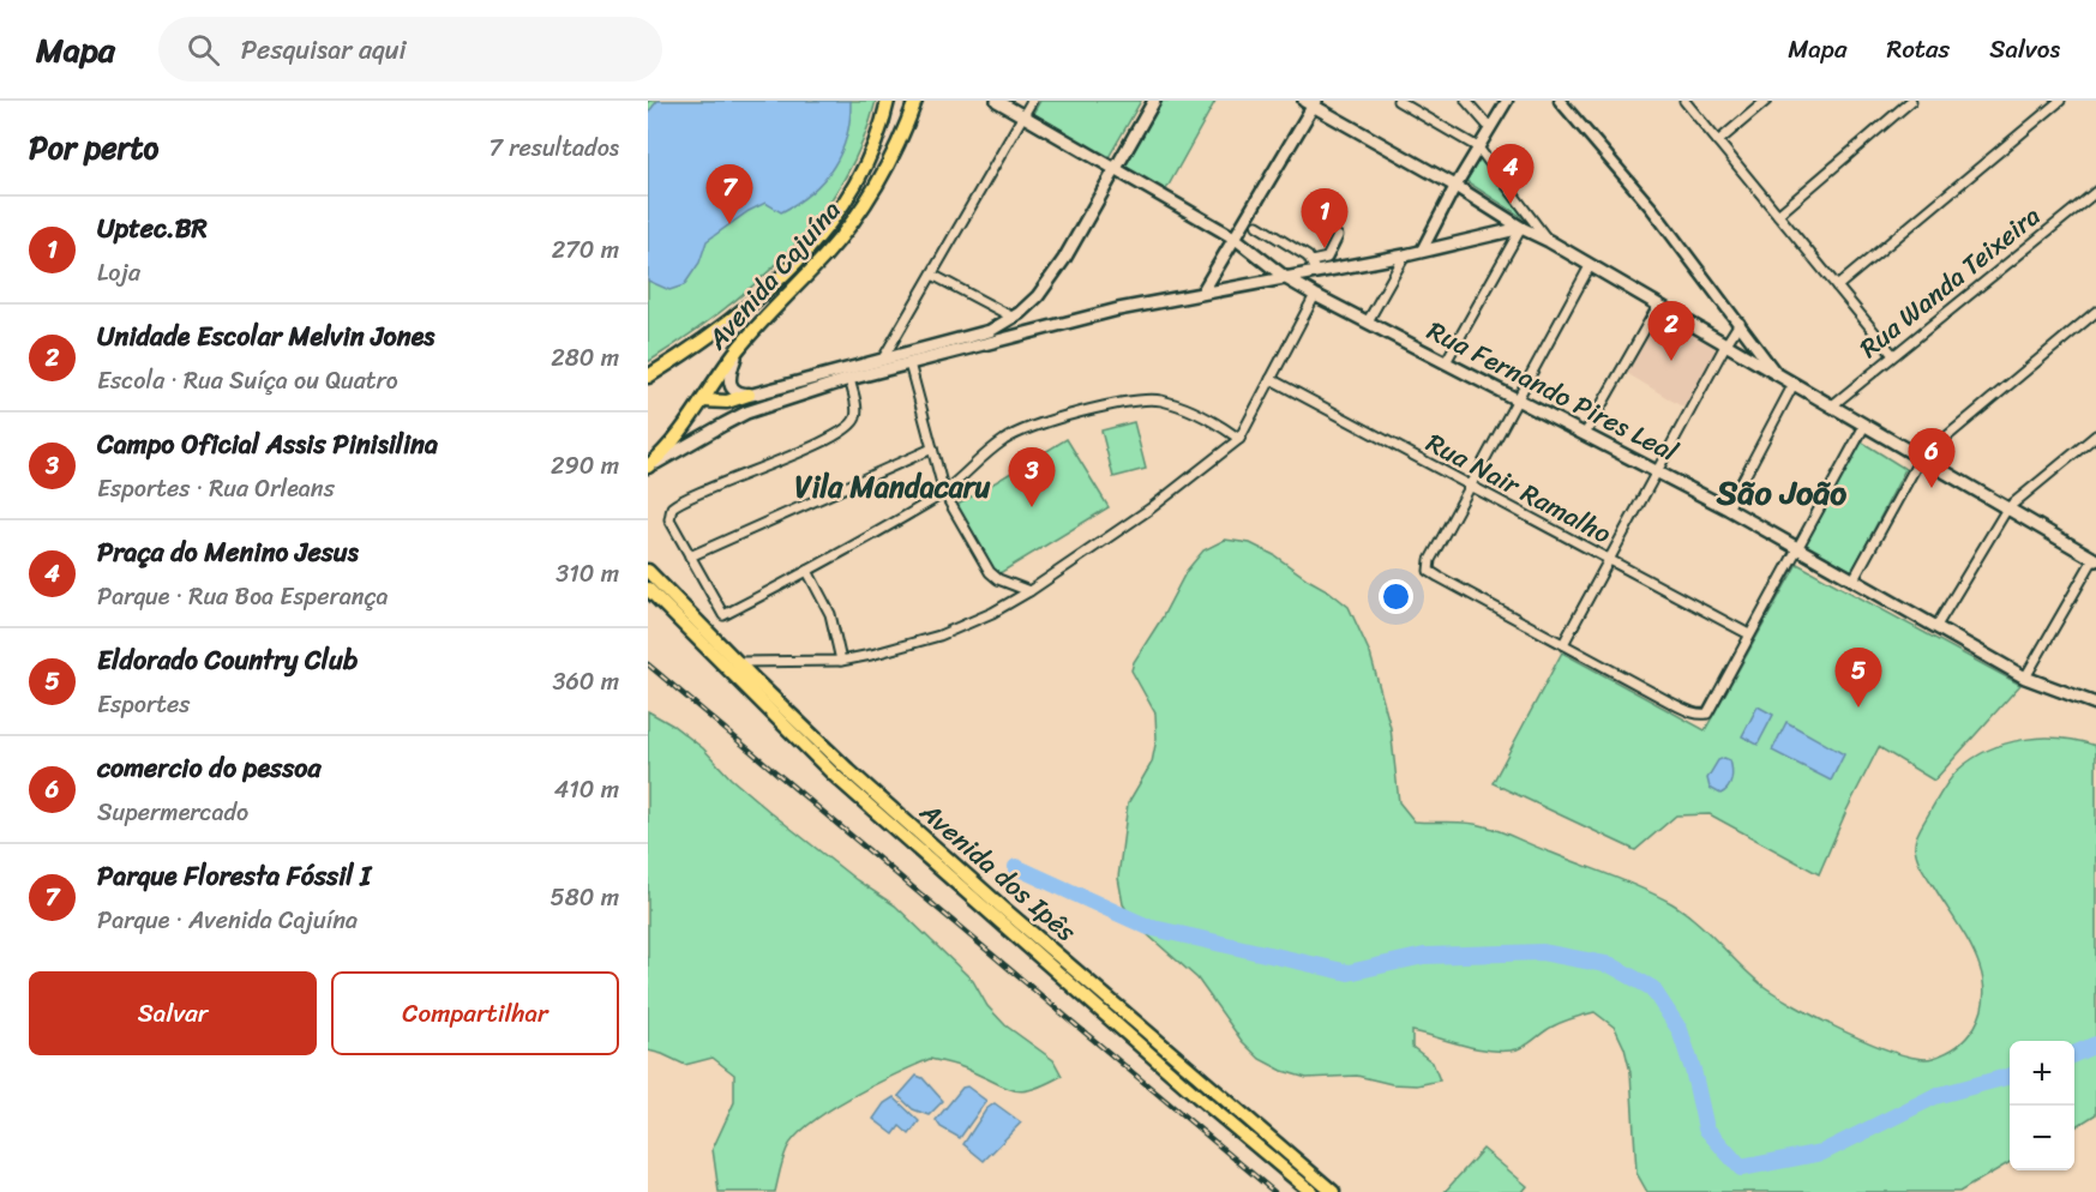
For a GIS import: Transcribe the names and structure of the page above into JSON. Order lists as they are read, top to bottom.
{
  "streets": {
    "main road": ["Avenida Cajuína", "Rua Fernando Pires Leal", "Avenida dos Ipês"],
    "street": ["Rua Wanda Teixeira", "Rua Nair Ramalho"]
  },
  "districts": ["Vila Mandacaru", "São João"],
  "page": {
    "header": "Mapa",
    "search": "Pesquisar aqui",
    "nav": ["Mapa", "Rotas", "Salvos"],
    "heading": ["Por perto", "7 resultados"],
    "pins": [
      "4",
      "7",
      "1",
      "2",
      "6",
      "3",
      "5"
    ],
    "list": [
      {
        "mark": "1",
        "name": "Uptec.BR",
        "note": "Loja",
        "value": "270 m"
      },
      {
        "mark": "2",
        "name": "Unidade Escolar Melvin Jones",
        "note": "Escola · Rua Suíça ou Quatro",
        "value": "280 m"
      },
      {
        "mark": "3",
        "name": "Campo Oficial Assis Pinisilina",
        "note": "Esportes · Rua Orleans",
        "value": "290 m"
      },
      {
        "mark": "4",
        "name": "Praça do Menino Jesus",
        "note": "Parque · Rua Boa Esperança",
        "value": "310 m"
      },
      {
        "mark": "5",
        "name": "Eldorado Country Club",
        "note": "Esportes",
        "value": "360 m"
      },
      {
        "mark": "6",
        "name": "comercio do pessoa",
        "note": "Supermercado",
        "value": "410 m"
      },
      {
        "mark": "7",
        "name": "Parque Floresta Fóssil I",
        "note": "Parque · Avenida Cajuína",
        "value": "580 m"
      }
    ],
    "buttons": ["Salvar", "Compartilhar"],
    "map_buttons": ["+", "−"]
  }
}
